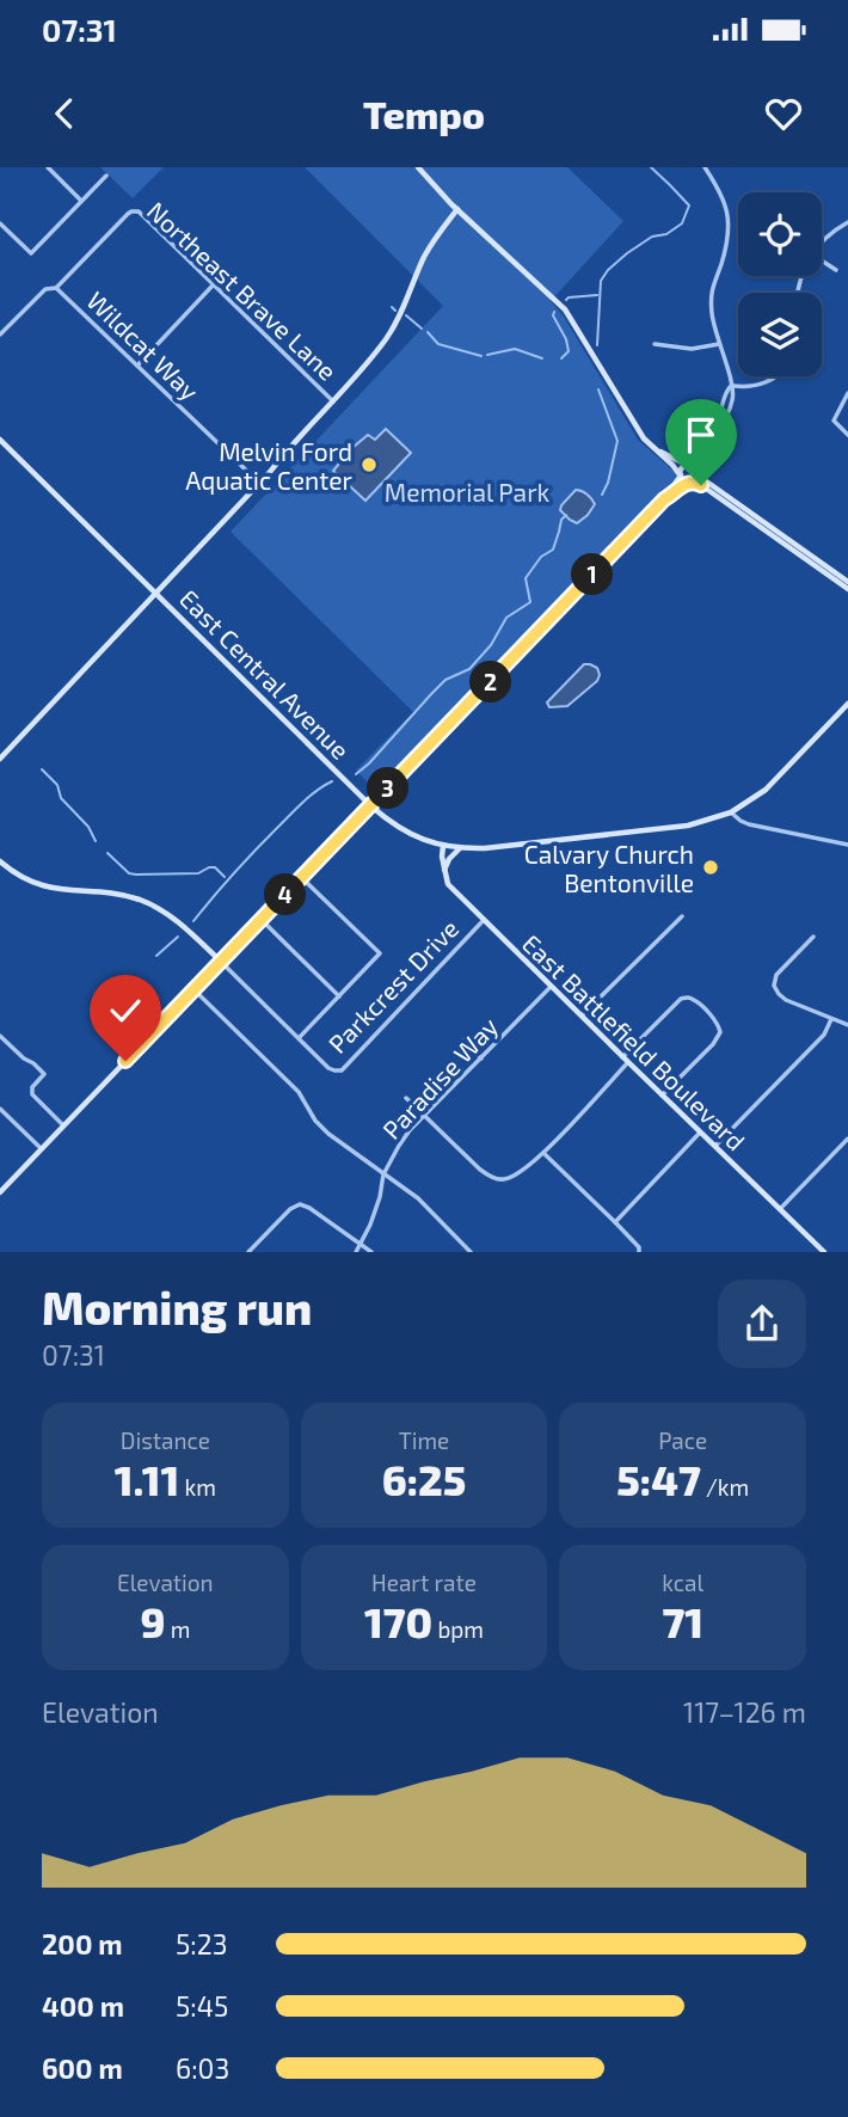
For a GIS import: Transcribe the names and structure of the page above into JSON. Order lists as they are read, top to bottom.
{
  "streets": {
    "street": [
      "Northeast Brave Lane",
      "Wildcat Way",
      "East Central Avenue",
      "Parkcrest Drive",
      "East Battlefield Boulevard",
      "Paradise Way"
    ]
  },
  "crossings": [
    ["Northeast Brave Lane", "Wildcat Way"],
    ["Parkcrest Drive", "East Battlefield Boulevard"],
    ["East Battlefield Boulevard", "Paradise Way"]
  ],
  "parks": ["Memorial Park"],
  "places": ["Melvin Ford Aquatic Center", "Calvary Church Bentonville"],
  "page": {
    "status": "07:31",
    "header": "Tempo",
    "pins": [
      "1",
      "2",
      "3",
      "4"
    ],
    "heading": ["Morning run", "07:31"],
    "stats": [
      ["Distance", "1.11 km"],
      ["Time", "6:25"],
      ["Pace", "5:47 /km"],
      ["Elevation", "9 m"],
      ["Heart rate", "170 bpm"],
      ["kcal", "71"]
    ],
    "chart": ["Elevation", "117–126 m"],
    "list": [
      {
        "name": "200 m",
        "note": "5:23"
      },
      {
        "name": "400 m",
        "note": "5:45"
      },
      {
        "name": "600 m",
        "note": "6:03"
      }
    ]
  }
}
